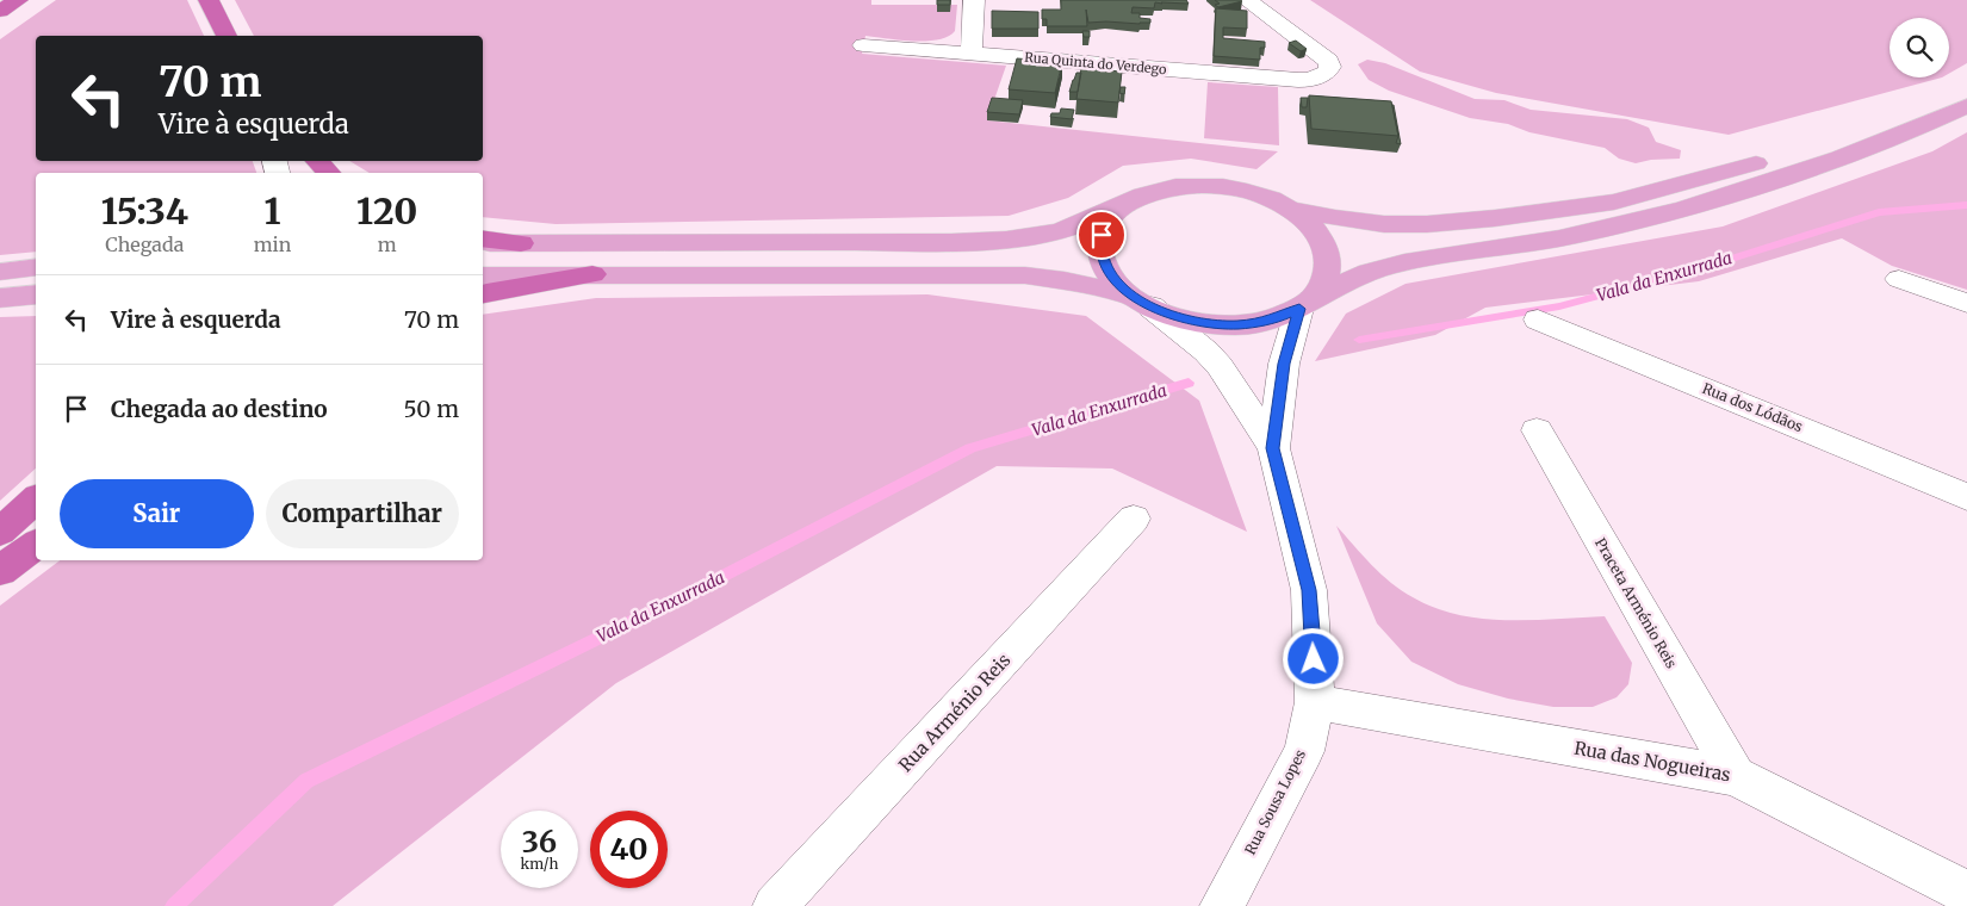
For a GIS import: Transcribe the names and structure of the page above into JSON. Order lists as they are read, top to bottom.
{
  "streets": {
    "street": [
      "Rua Quinta do Verdego",
      "Rua dos Lódãos",
      "Praceta Arménio Reis",
      "Rua Arménio Reis",
      "Rua das Nogueiras",
      "Rua Sousa Lopes"
    ]
  },
  "crossings": [
    ["Praceta Arménio Reis", "Rua das Nogueiras"],
    ["Rua das Nogueiras", "Rua Sousa Lopes"]
  ],
  "water": ["Vala da Enxurrada"],
  "page": {
    "turn": ["70 m", "Vire à esquerda"],
    "eta": [
      "15:34",
      "Chegada",
      "1",
      "min",
      "120",
      "m"
    ],
    "list": [
      {
        "name": "Vire à esquerda",
        "value": "70 m"
      },
      {
        "name": "Chegada ao destino",
        "value": "50 m"
      }
    ],
    "buttons": ["Sair", "Compartilhar"],
    "speed": "36 km/h",
    "limit": "40"
  }
}
